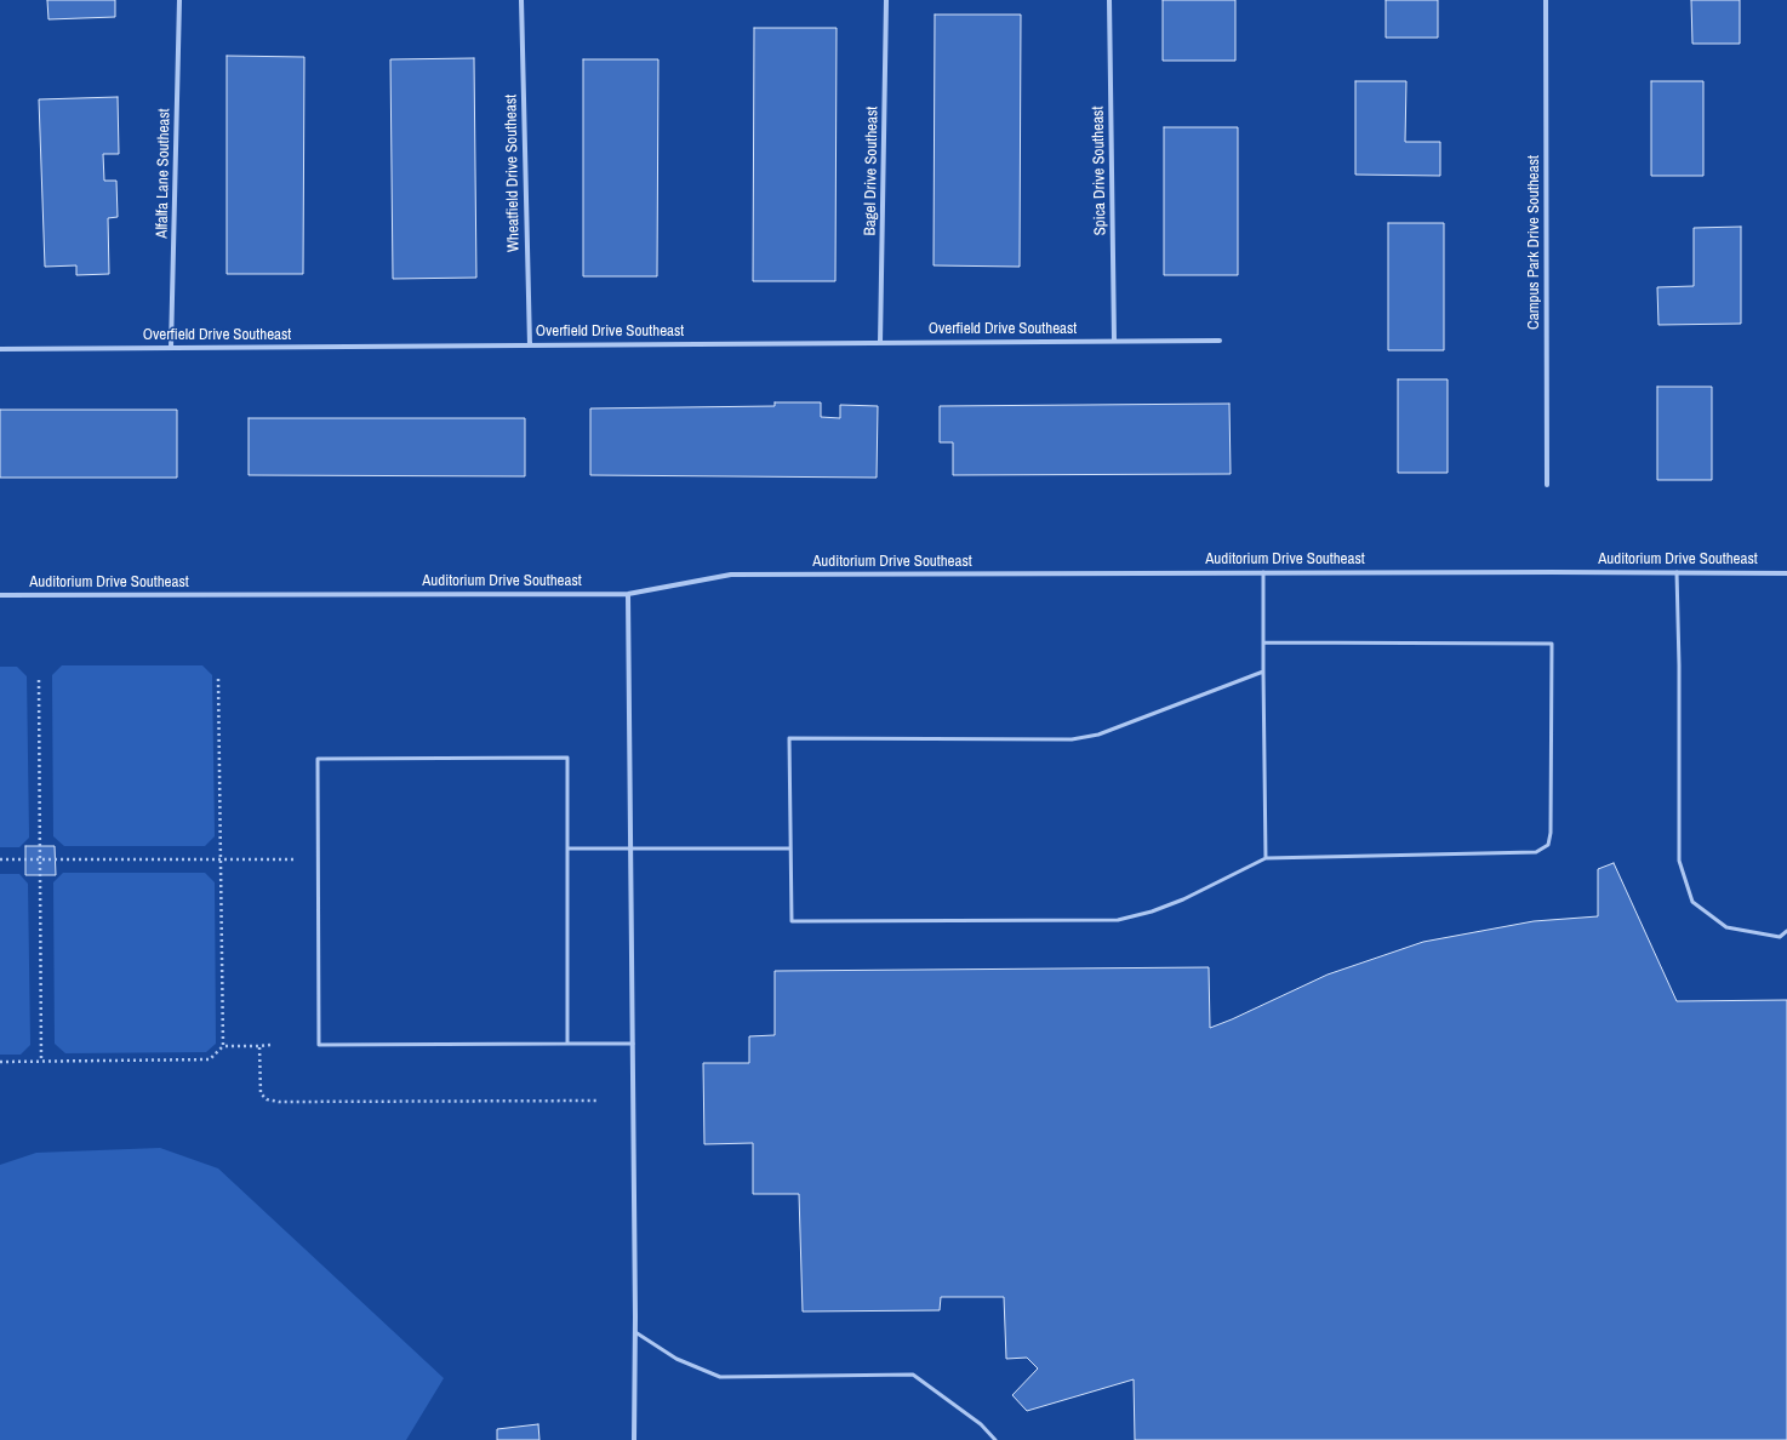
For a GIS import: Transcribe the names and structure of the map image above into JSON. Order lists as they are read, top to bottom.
{
  "streets": {
    "street": [
      "Bagel Drive Southeast",
      "Spica Drive Southeast",
      "Alfalfa Lane Southeast",
      "Wheatfield Drive Southeast",
      "Campus Park Drive Southeast",
      "Overfield Drive Southeast",
      "Auditorium Drive Southeast"
    ]
  },
  "crossings": [
    ["Bagel Drive Southeast", "Overfield Drive Southeast"],
    ["Spica Drive Southeast", "Overfield Drive Southeast"],
    ["Alfalfa Lane Southeast", "Overfield Drive Southeast"],
    ["Wheatfield Drive Southeast", "Overfield Drive Southeast"]
  ]
}
